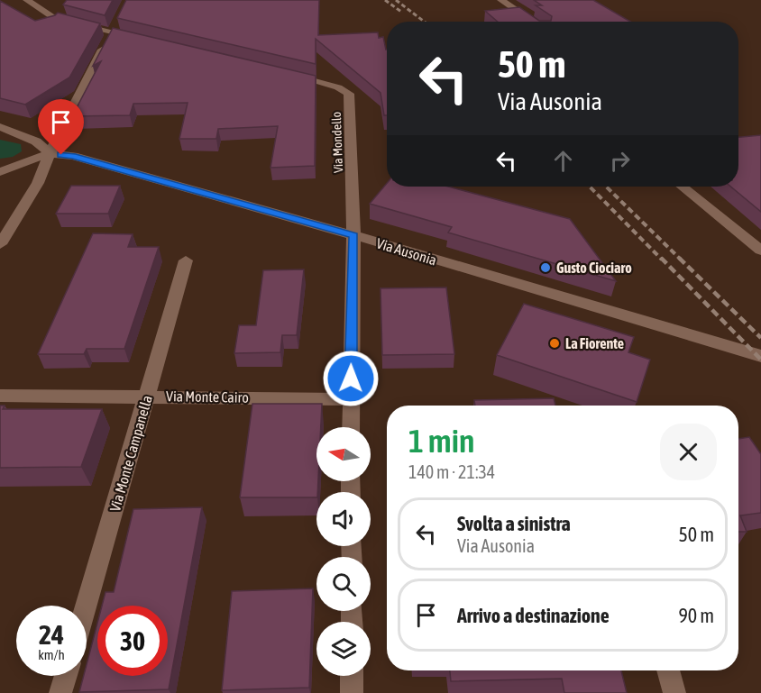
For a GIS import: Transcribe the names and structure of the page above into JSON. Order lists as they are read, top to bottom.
{
  "streets": {
    "street": [
      "Via Mondello",
      "Via Ausonia",
      "Via Monte Cairo",
      "Via Monte Campanella"
    ]
  },
  "crossings": [
    ["Via Mondello", "Via Ausonia"],
    ["Via Monte Cairo", "Via Monte Campanella"]
  ],
  "places": ["Gusto Ciociaro", "La Fiorente"],
  "north": "left",
  "page": {
    "turn": ["50 m", "Via Ausonia"],
    "heading": ["1 min", "140 m · 21:34"],
    "list": [
      {
        "name": "Svolta a sinistra",
        "note": "Via Ausonia",
        "value": "50 m"
      },
      {
        "name": "Arrivo a destinazione",
        "value": "90 m"
      }
    ],
    "speed": "24 km/h",
    "limit": "30"
  }
}
